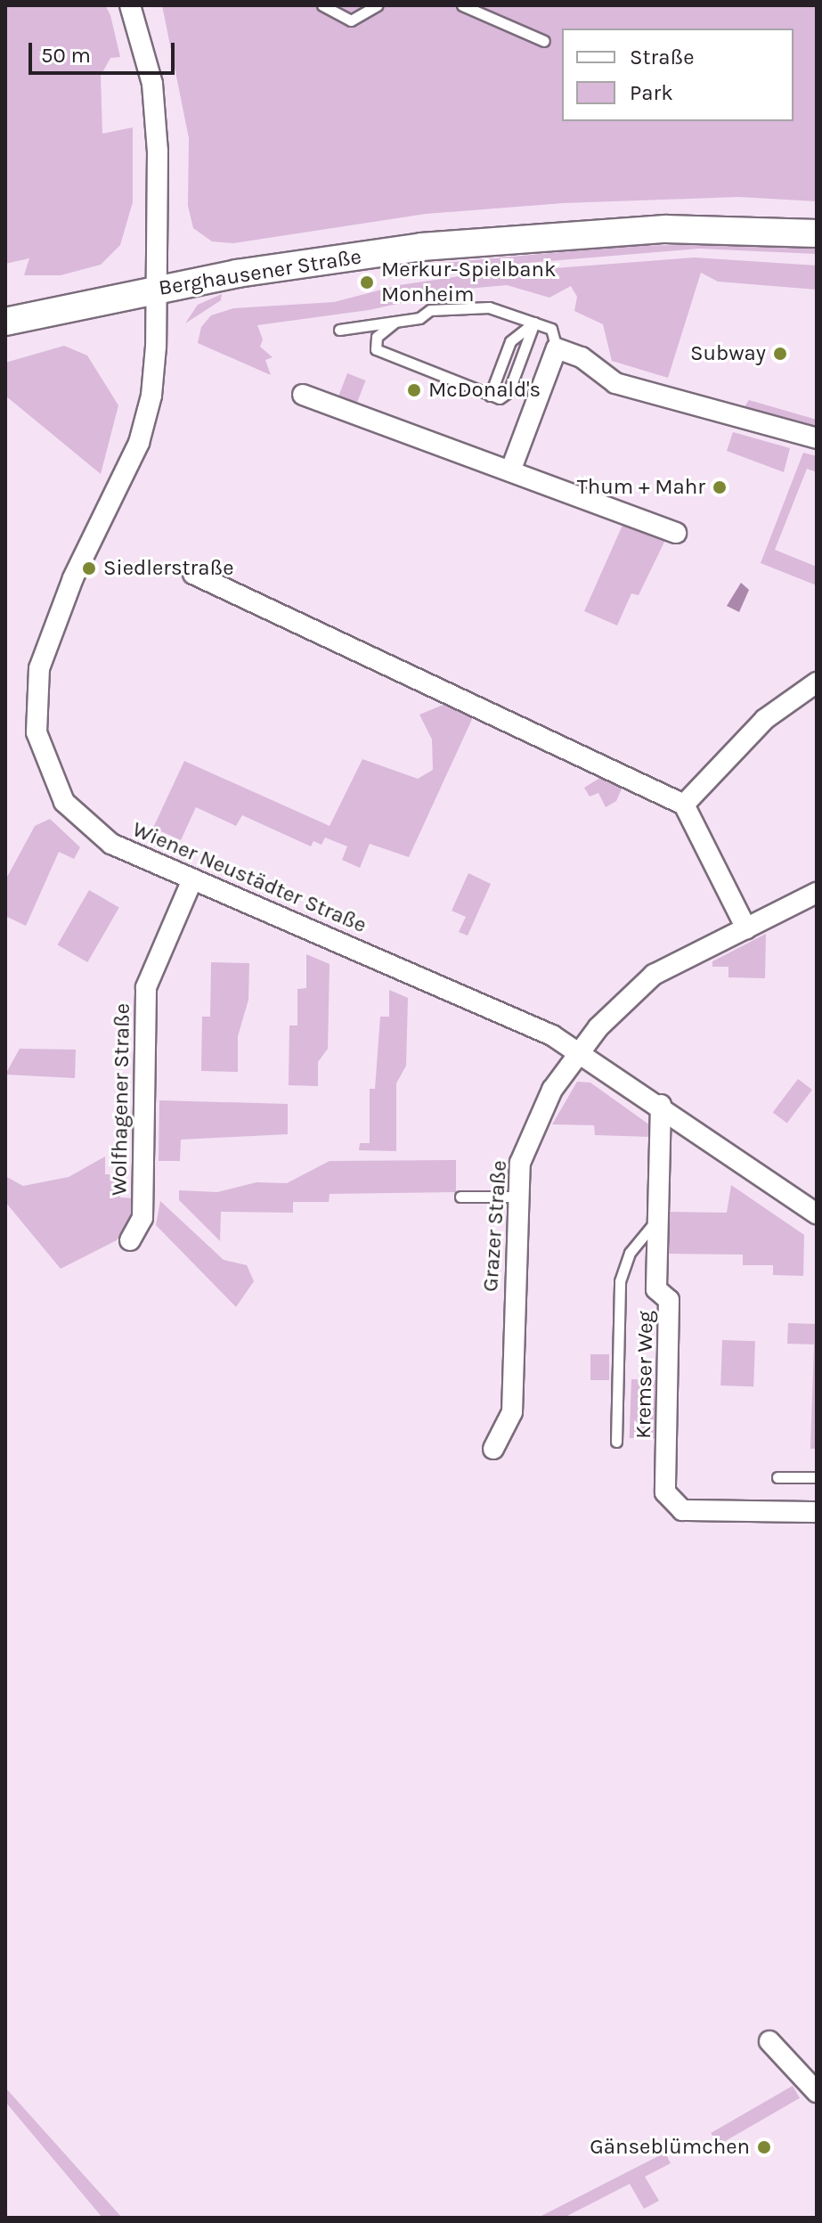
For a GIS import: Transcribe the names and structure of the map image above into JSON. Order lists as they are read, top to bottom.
{
  "streets": {
    "street": [
      "Berghausener Straße",
      "Wiener Neustädter Straße",
      "Wolfhagener Straße",
      "Grazer Straße",
      "Kremser Weg"
    ]
  },
  "crossings": [
    ["Berghausener Straße", "Wiener Neustädter Straße"],
    ["Wiener Neustädter Straße", "Wolfhagener Straße"],
    ["Wiener Neustädter Straße", "Grazer Straße"],
    ["Wiener Neustädter Straße", "Kremser Weg"]
  ],
  "places": [
    "Merkur-Spielbank Monheim",
    "Subway",
    "McDonald's",
    "Thum + Mahr",
    "Siedlerstraße",
    "Gänseblümchen"
  ],
  "legend": ["Straße", "Park"],
  "scale_bar": "50 m"
}
